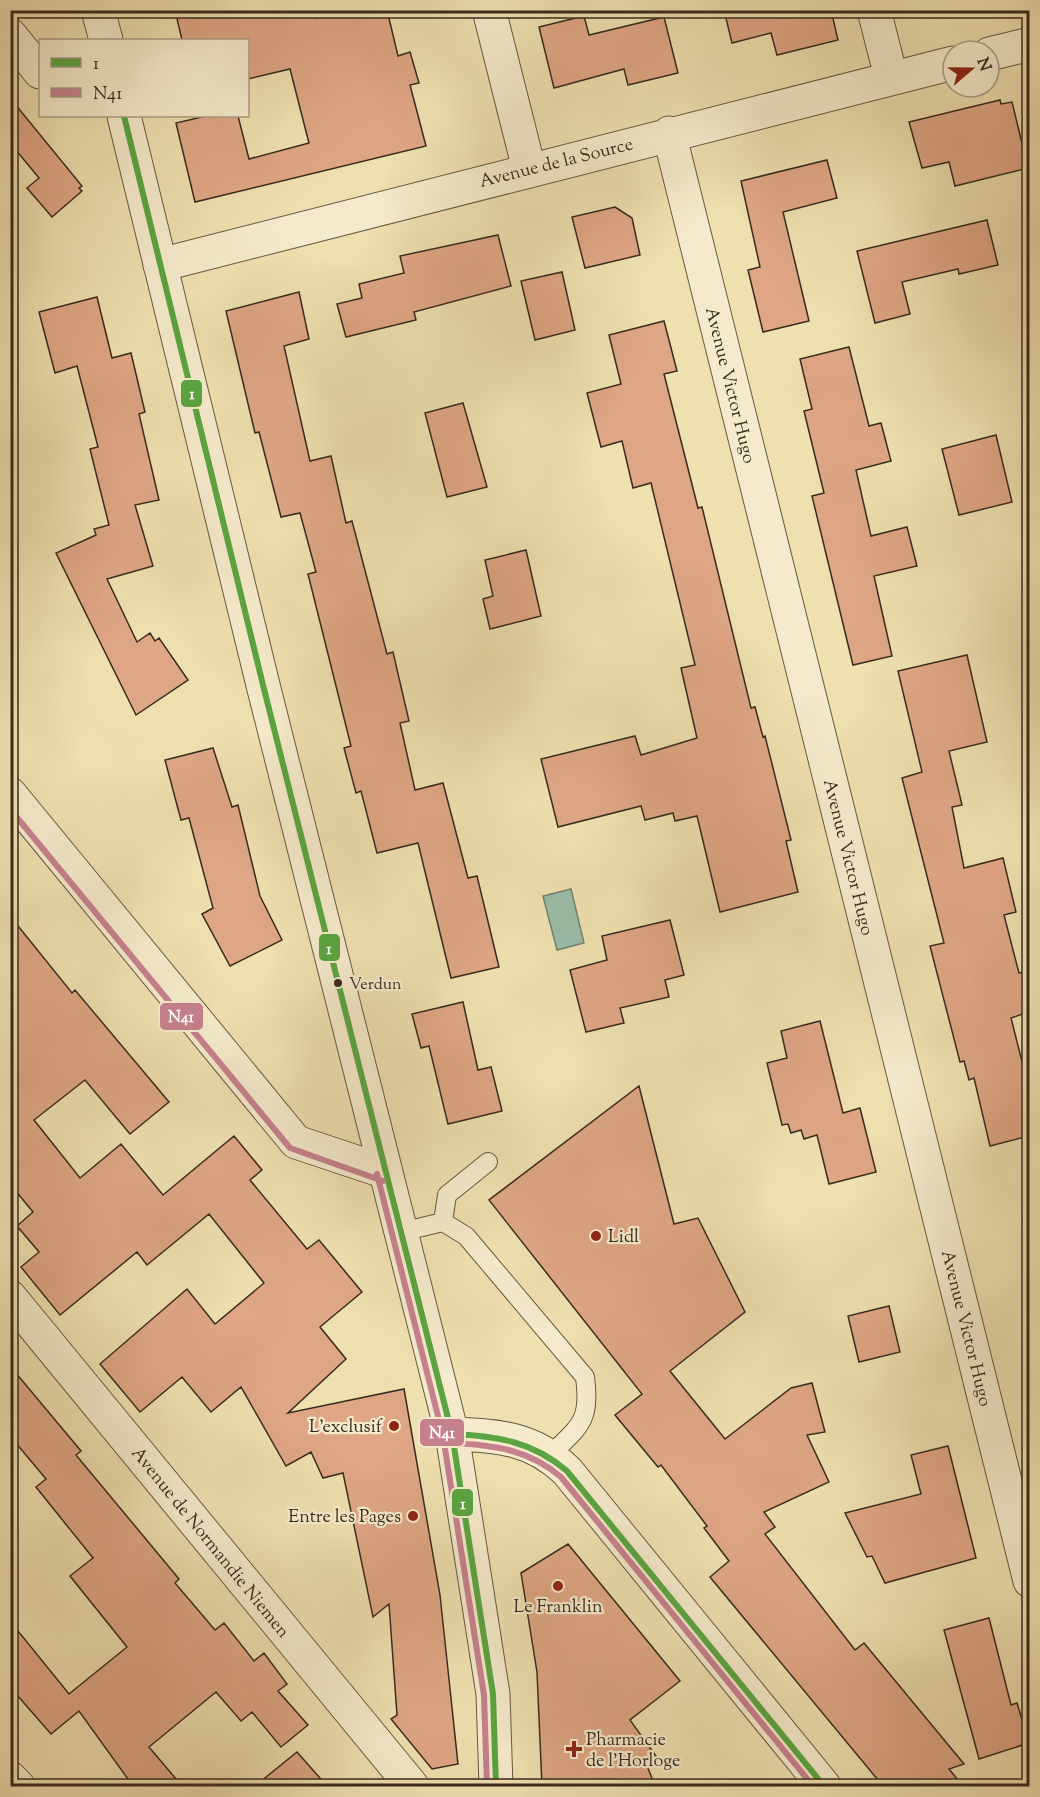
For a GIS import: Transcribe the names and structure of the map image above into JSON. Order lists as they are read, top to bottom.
{
  "streets": {
    "street": ["Avenue de la Source", "Avenue Victor Hugo", "Avenue de Normandie Niemen"]
  },
  "crossings": [
    ["Avenue de la Source", "Avenue Victor Hugo"]
  ],
  "places": {
    "other": [
      "Verdun",
      "Lidl",
      "L'exclusif",
      "Entre les Pages",
      "Le Franklin"
    ],
    "health": ["Pharmacie de l'Horloge"]
  },
  "lines": ["transit line 1", "transit line N41"],
  "legend": ["1", "N41"],
  "north": "right"
}
